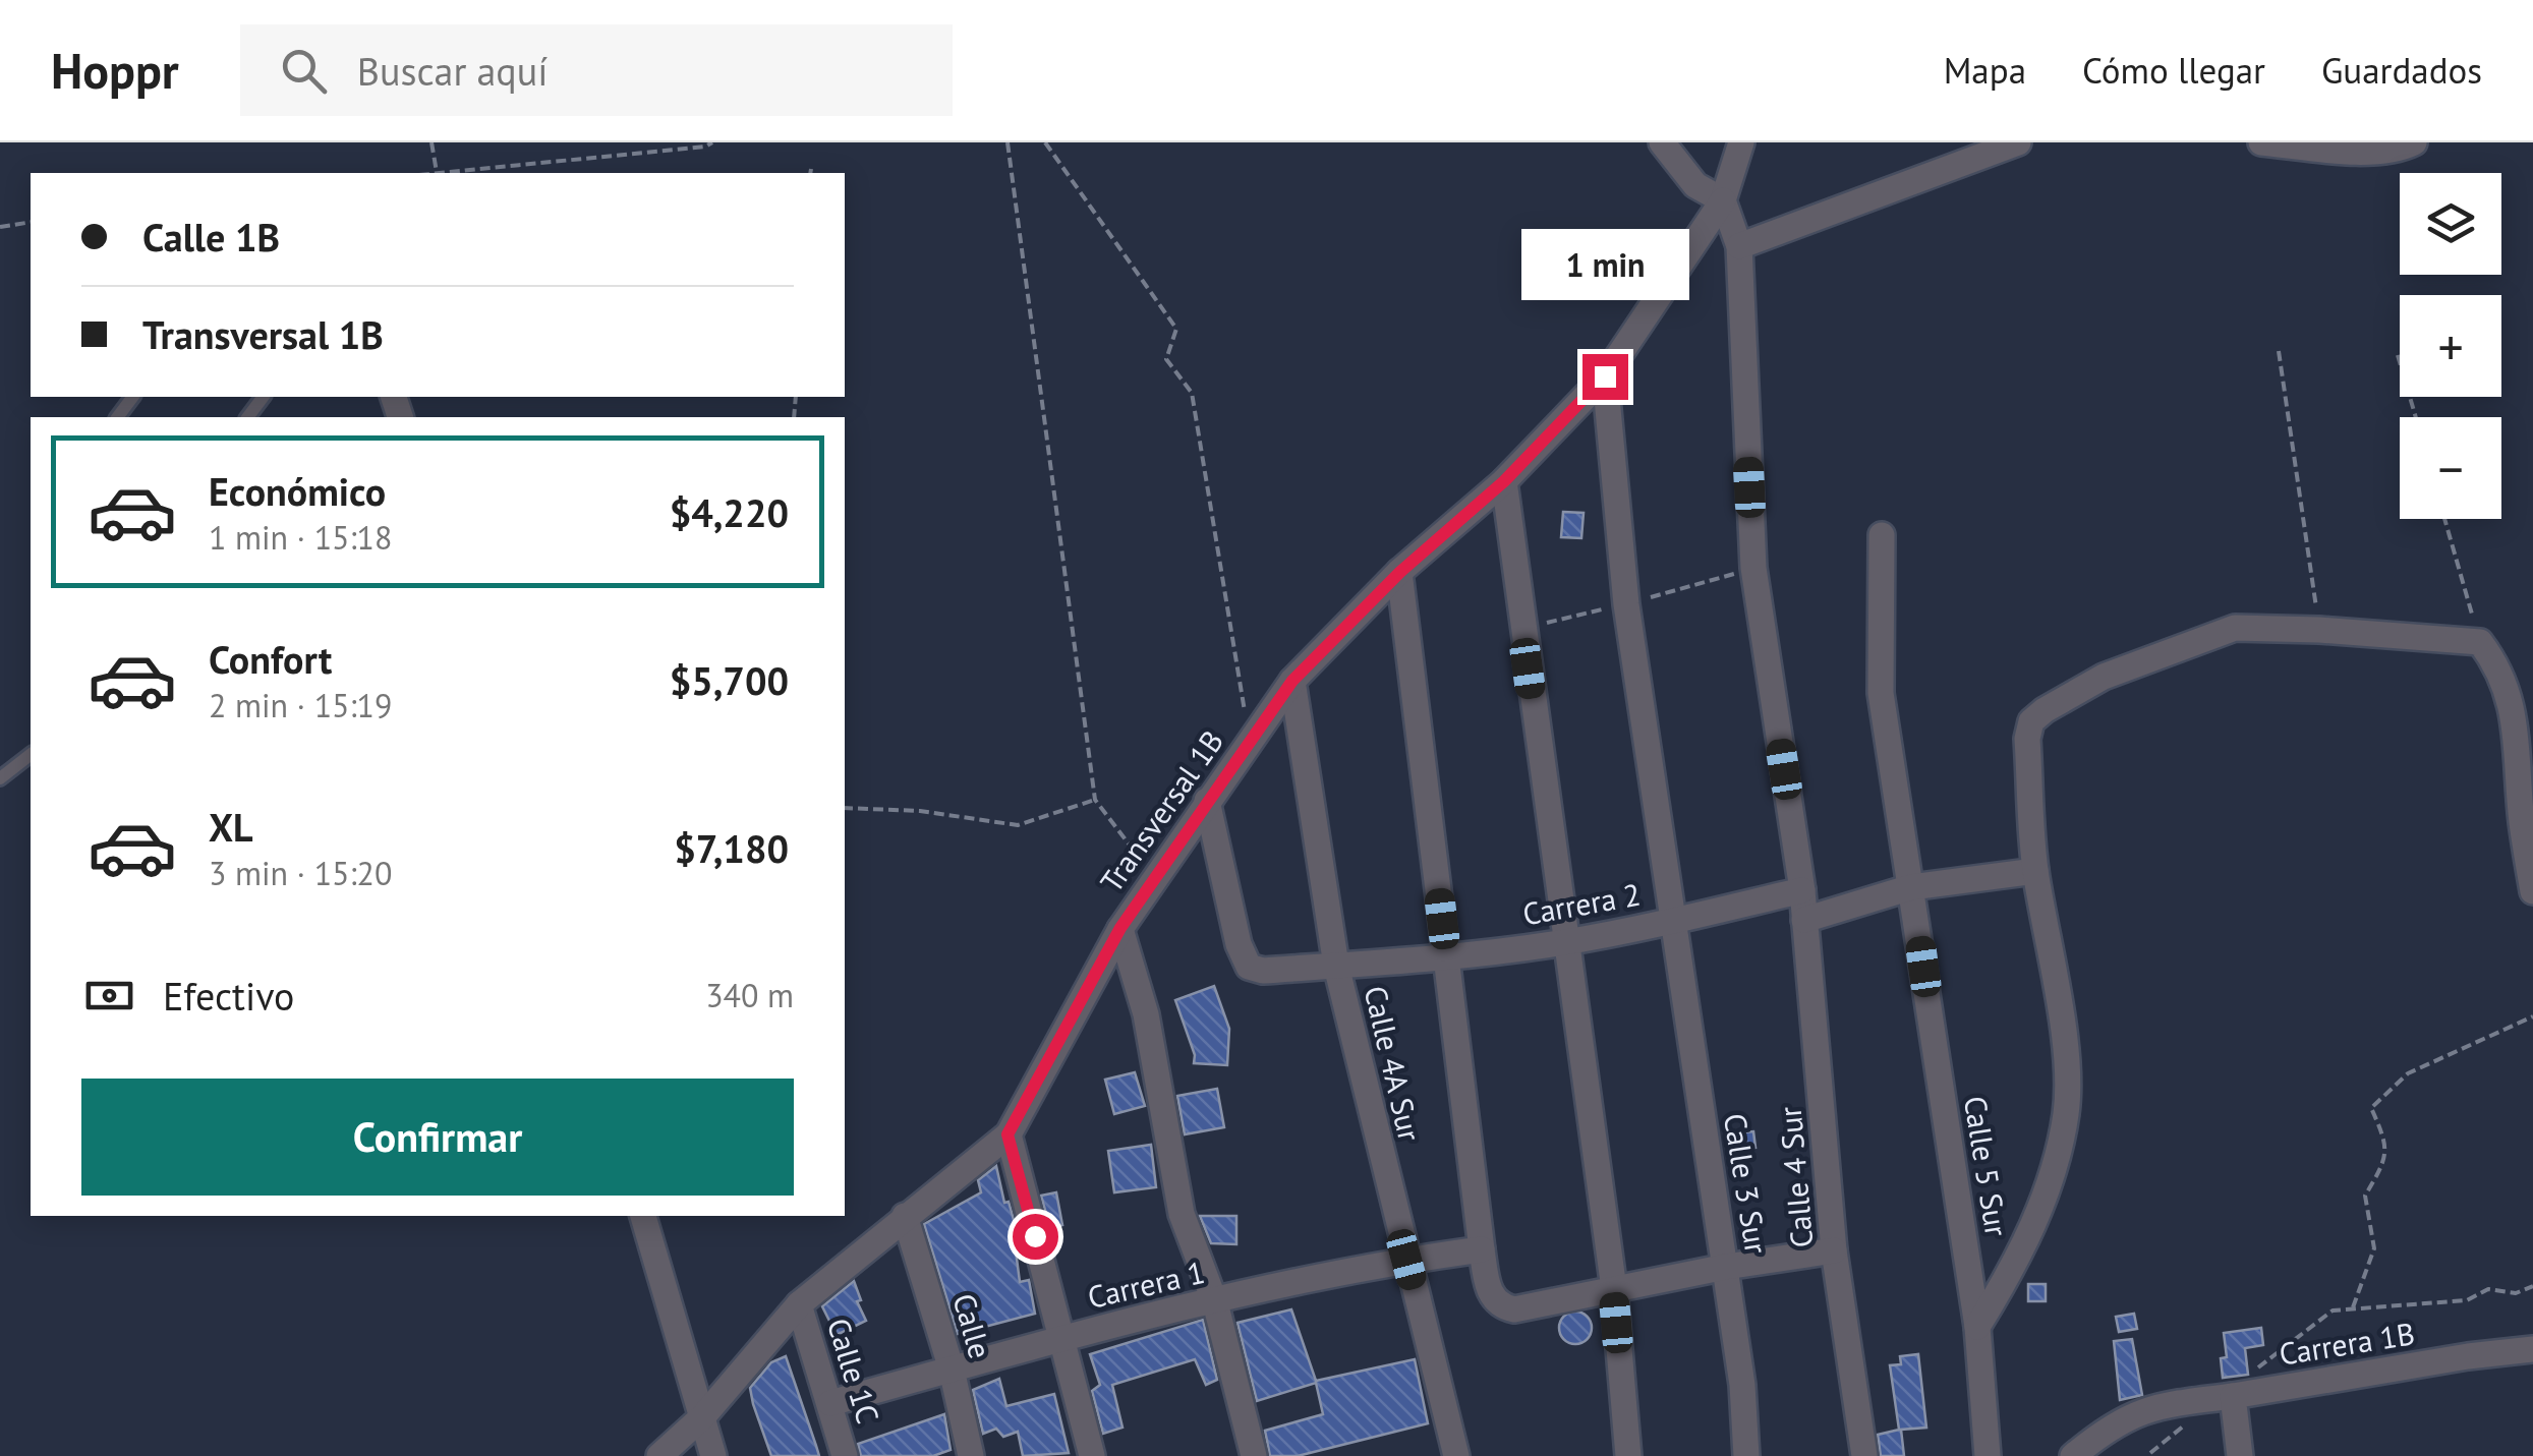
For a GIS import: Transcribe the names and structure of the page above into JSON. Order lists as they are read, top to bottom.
{
  "streets": {
    "street": [
      "Transversal 1B",
      "Carrera 2",
      "Calle 4A Sur",
      "Calle 5 Sur",
      "Calle 4 Sur",
      "Calle 3 Sur",
      "Carrera 1",
      "Calle",
      "Carrera 1B",
      "Calle 1C"
    ]
  },
  "crossings": [
    ["Transversal 1B", "Carrera 2"],
    ["Transversal 1B", "Calle 4A Sur"],
    ["Transversal 1B", "Calle 4 Sur"],
    ["Transversal 1B", "Calle 3 Sur"],
    ["Transversal 1B", "Calle"],
    ["Transversal 1B", "Calle 1C"],
    ["Carrera 2", "Calle 4A Sur"],
    ["Carrera 2", "Calle 4 Sur"],
    ["Carrera 2", "Calle 3 Sur"],
    ["Calle 4A Sur", "Carrera 1"],
    ["Carrera 1", "Calle"],
    ["Carrera 1", "Calle 1C"]
  ],
  "page": {
    "header": "Hoppr",
    "search": "Buscar aquí",
    "nav": ["Mapa", "Cómo llegar", "Guardados"],
    "map_buttons": ["+", "−"],
    "banner": ["Calle 1B", "Transversal 1B"],
    "bubble": "1 min",
    "list": [
      {
        "name": "Económico",
        "note": "1 min · 15:18",
        "value": "$4,220"
      },
      {
        "name": "Confort",
        "note": "2 min · 15:19",
        "value": "$5,700"
      },
      {
        "name": "XL",
        "note": "3 min · 15:20",
        "value": "$7,180"
      }
    ],
    "pay": ["Efectivo", "340 m"],
    "buttons": "Confirmar"
  }
}
